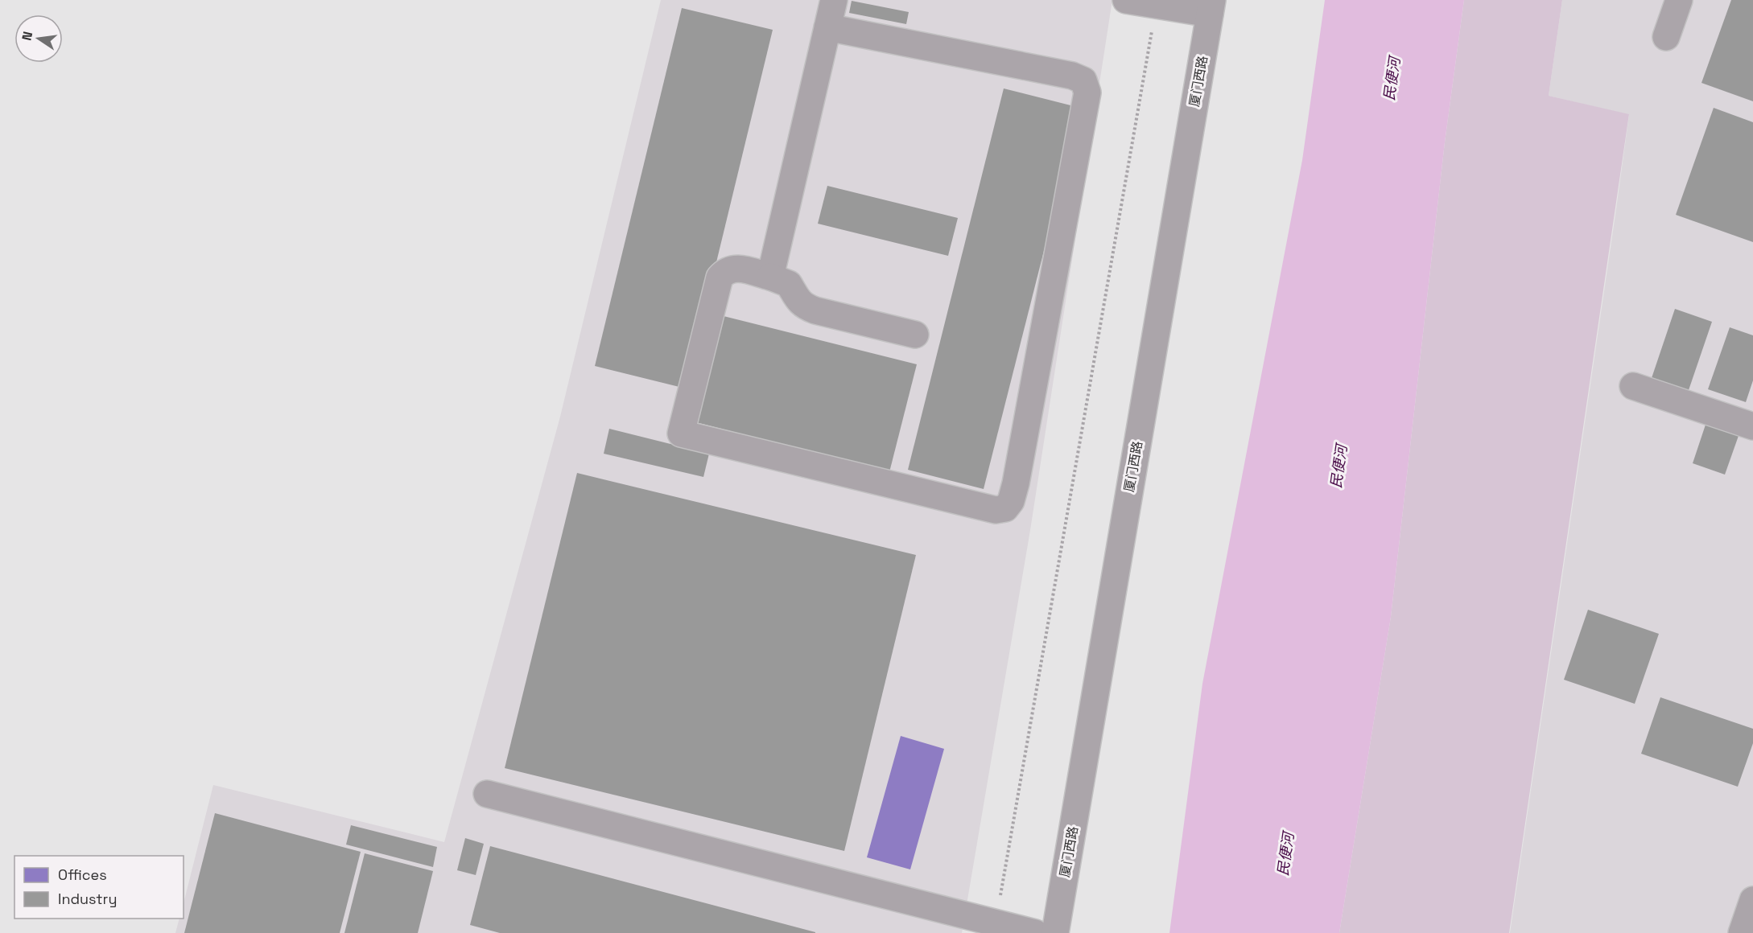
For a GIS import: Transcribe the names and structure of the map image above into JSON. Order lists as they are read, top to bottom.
{
  "streets": {
    "street": ["厦门西路"]
  },
  "water": ["民便河"],
  "legend": ["Offices", "Industry"],
  "north": "left"
}
